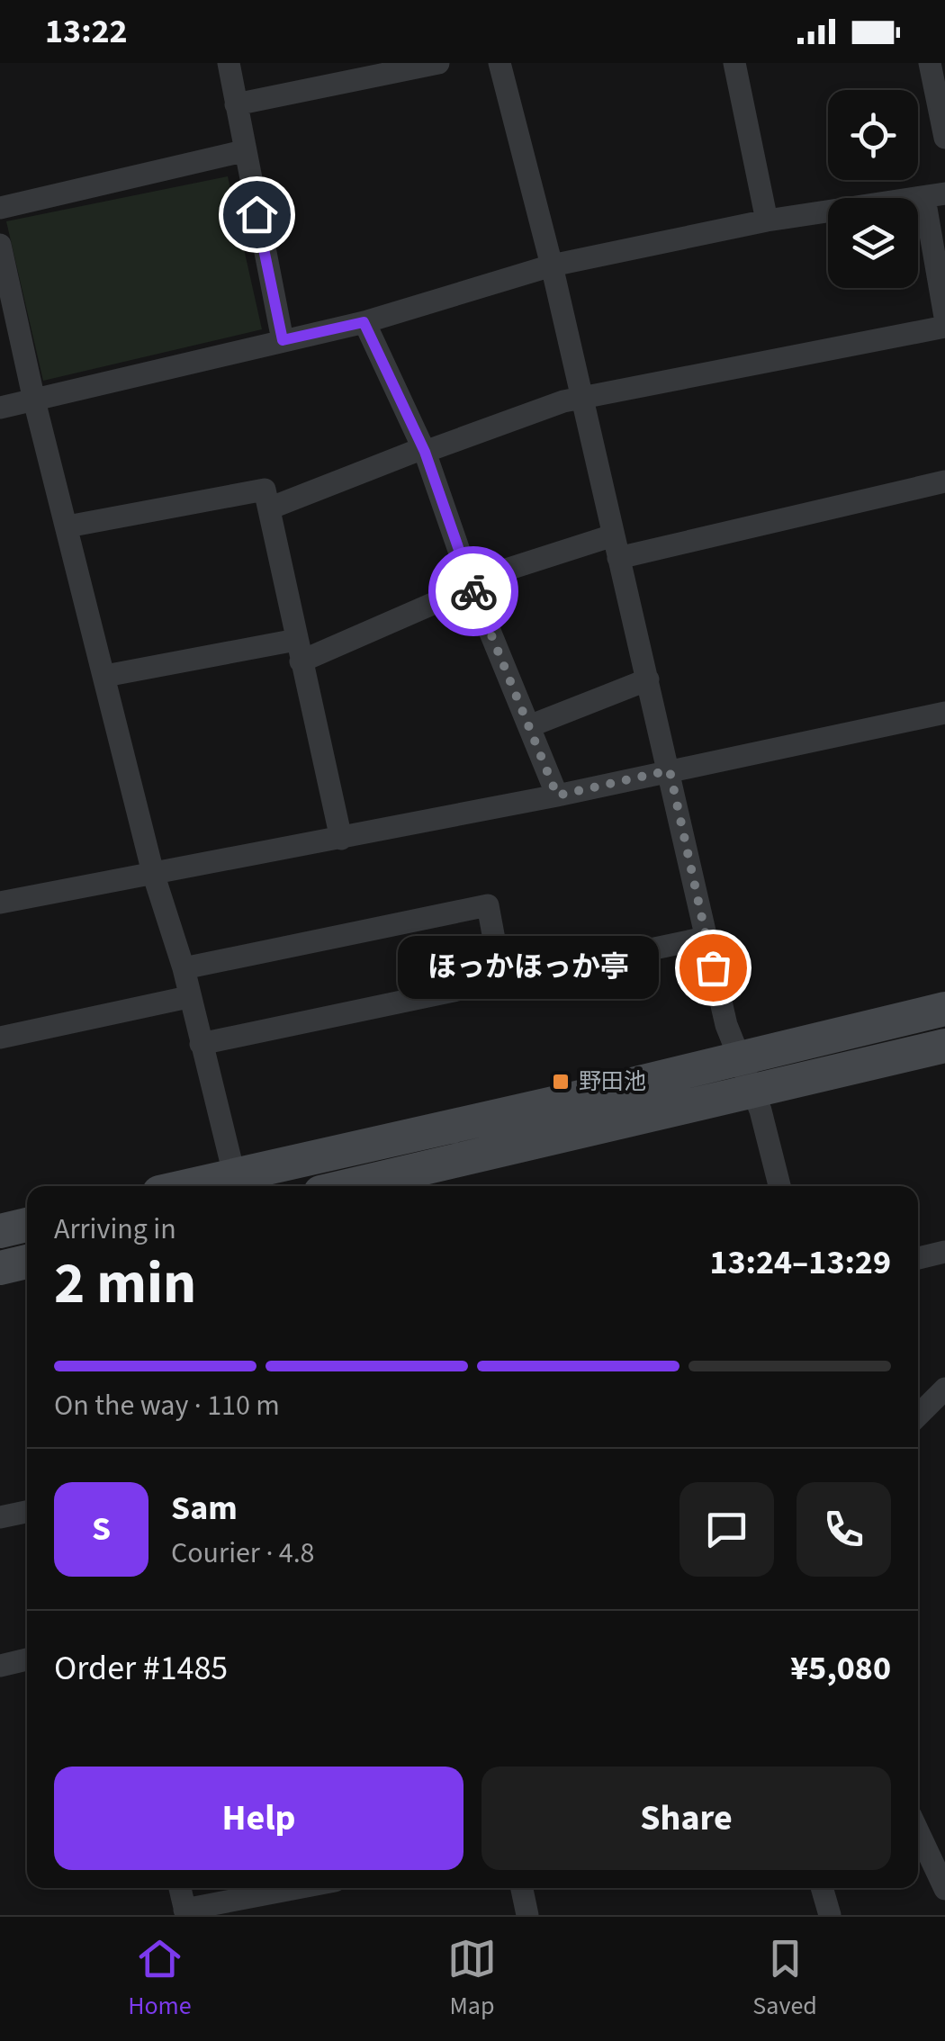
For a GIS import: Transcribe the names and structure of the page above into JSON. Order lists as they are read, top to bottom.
{
  "places": {
    "other": ["ほっかほっか亭"],
    "transit": ["野田池"]
  },
  "page": {
    "status": "13:22",
    "bubble": "ほっかほっか亭",
    "heading": ["2 min", "Arriving in", "13:24–13:29"],
    "panel": [
      "Sam",
      "Courier · 4.8",
      "Order #1485",
      "¥5,080"
    ],
    "bar": "On the way · 110 m",
    "round": "S",
    "buttons": ["Help", "Share"],
    "tabs": ["Home", "Map", "Saved"]
  }
}
